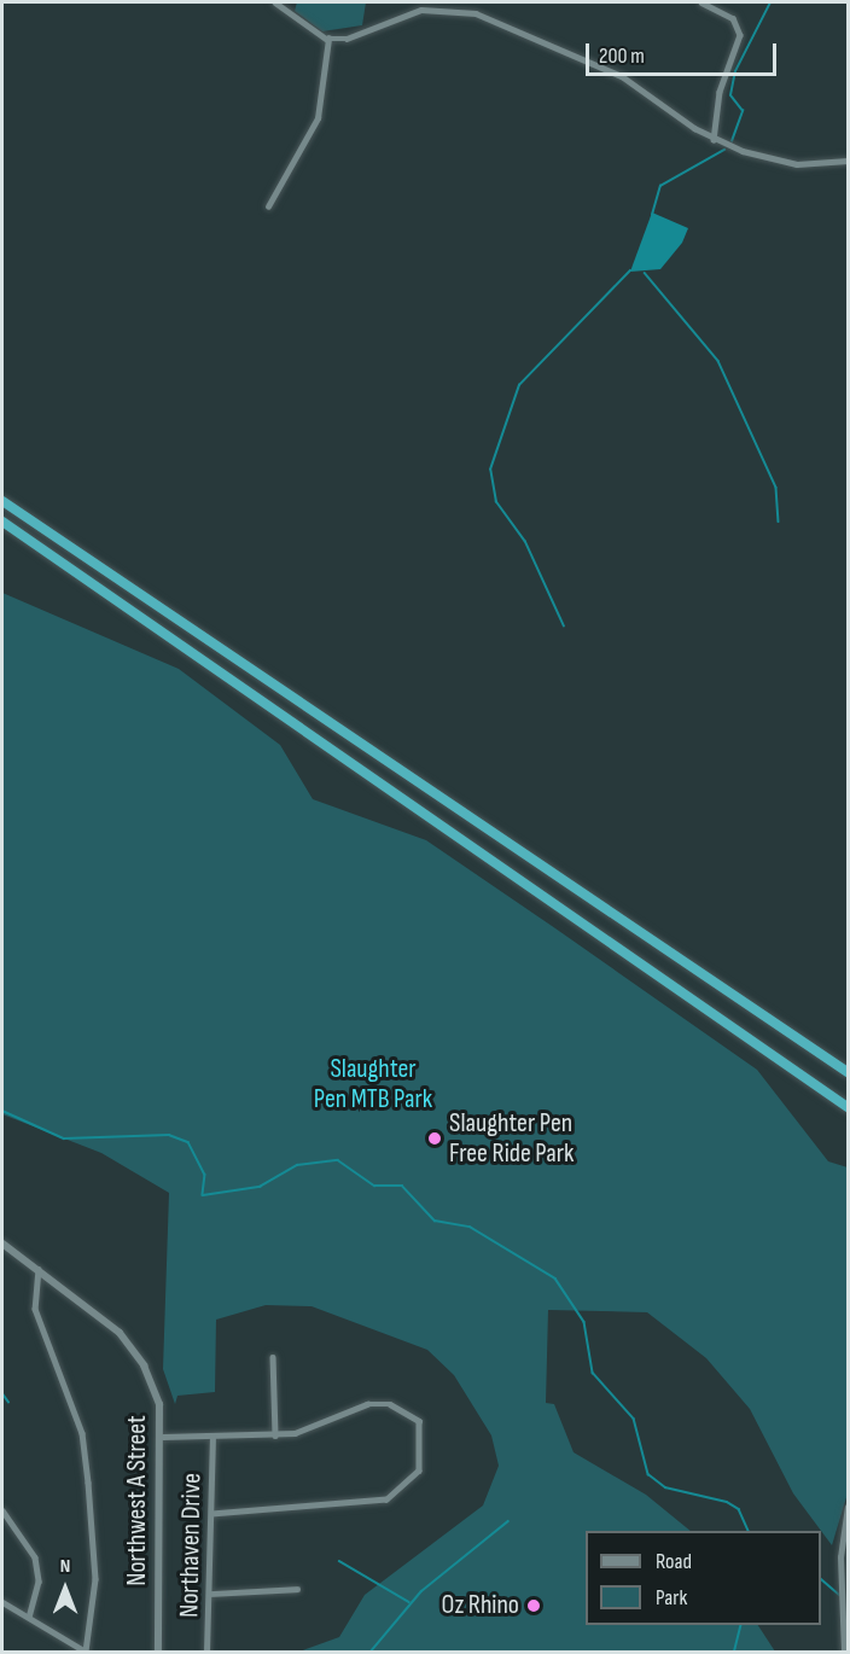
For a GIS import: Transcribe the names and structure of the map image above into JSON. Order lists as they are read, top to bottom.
{
  "streets": {
    "street": ["Northwest A Street", "Northaven Drive"]
  },
  "parks": ["Slaughter Pen MTB Park"],
  "places": ["Slaughter Pen Free Ride Park", "Oz Rhino"],
  "legend": ["Road", "Park"],
  "scale_bar": "200 m",
  "north": "top"
}
